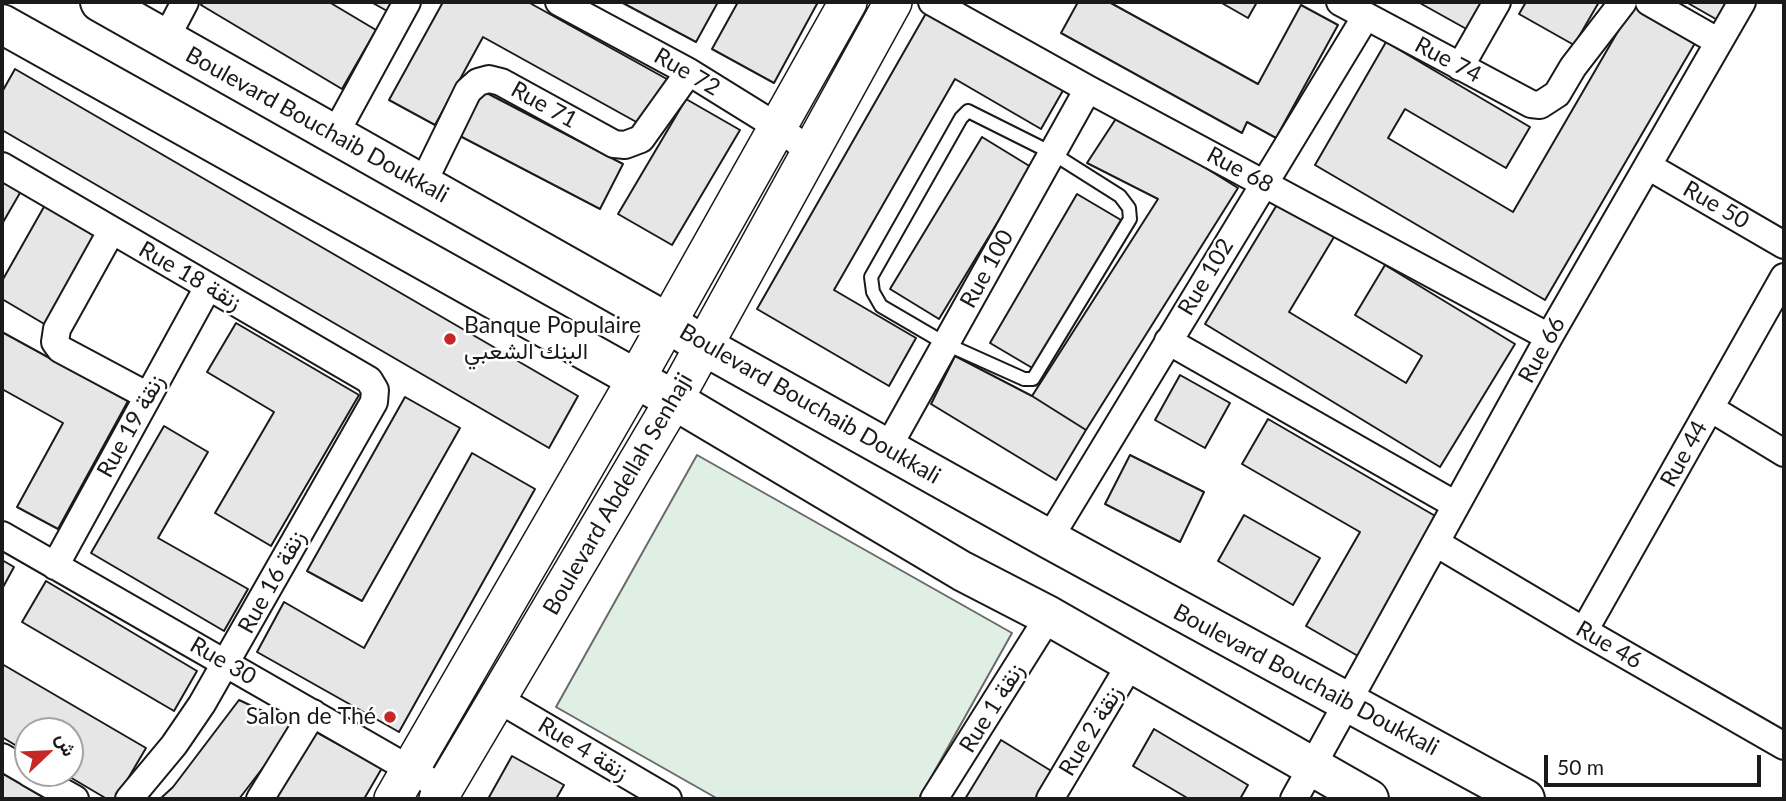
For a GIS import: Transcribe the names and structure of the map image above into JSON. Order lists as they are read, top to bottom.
{
  "streets": {
    "main road": ["Boulevard Bouchaib Doukkali"],
    "street": [
      "Rue 74",
      "Rue 72",
      "Rue 71",
      "Rue 68",
      "Rue 50",
      "Rue 100",
      "Rue 18 زنقة",
      "Rue 102",
      "Rue 66",
      "Rue 19 زنقة",
      "Rue 44",
      "Boulevard Abdellah Senhaji",
      "Rue 16 زنقة",
      "Rue 46",
      "Rue 30",
      "Rue 1 زنقة",
      "Rue 2 زنقة",
      "Rue 4 زنقة"
    ]
  },
  "crossings": [
    ["Rue 74", "Rue 102"],
    ["Rue 72", "Rue 71"],
    ["Rue 72", "Boulevard Abdellah Senhaji"],
    ["Rue 71", "Boulevard Bouchaib Doukkali"],
    ["Boulevard Bouchaib Doukkali", "Rue 100"],
    ["Boulevard Bouchaib Doukkali", "Rue 102"],
    ["Boulevard Bouchaib Doukkali", "Rue 66"],
    ["Boulevard Bouchaib Doukkali", "Boulevard Abdellah Senhaji"],
    ["Rue 68", "Rue 100"],
    ["Rue 68", "Rue 102"],
    ["Rue 68", "Rue 66"],
    ["Rue 50", "Rue 66"],
    ["Rue 18 زنقة", "Rue 19 زنقة"],
    ["Rue 18 زنقة", "Rue 16 زنقة"],
    ["Rue 66", "Rue 46"],
    ["Rue 19 زنقة", "Rue 30"],
    ["Rue 44", "Rue 46"],
    ["Boulevard Abdellah Senhaji", "Rue 30"],
    ["Boulevard Abdellah Senhaji", "Rue 4 زنقة"],
    ["Rue 16 زنقة", "Rue 30"]
  ],
  "places": ["Banque Populaire البنك الشعبي", "Salon de Thé"],
  "scale_bar": "50 m",
  "north": "top right"
}
